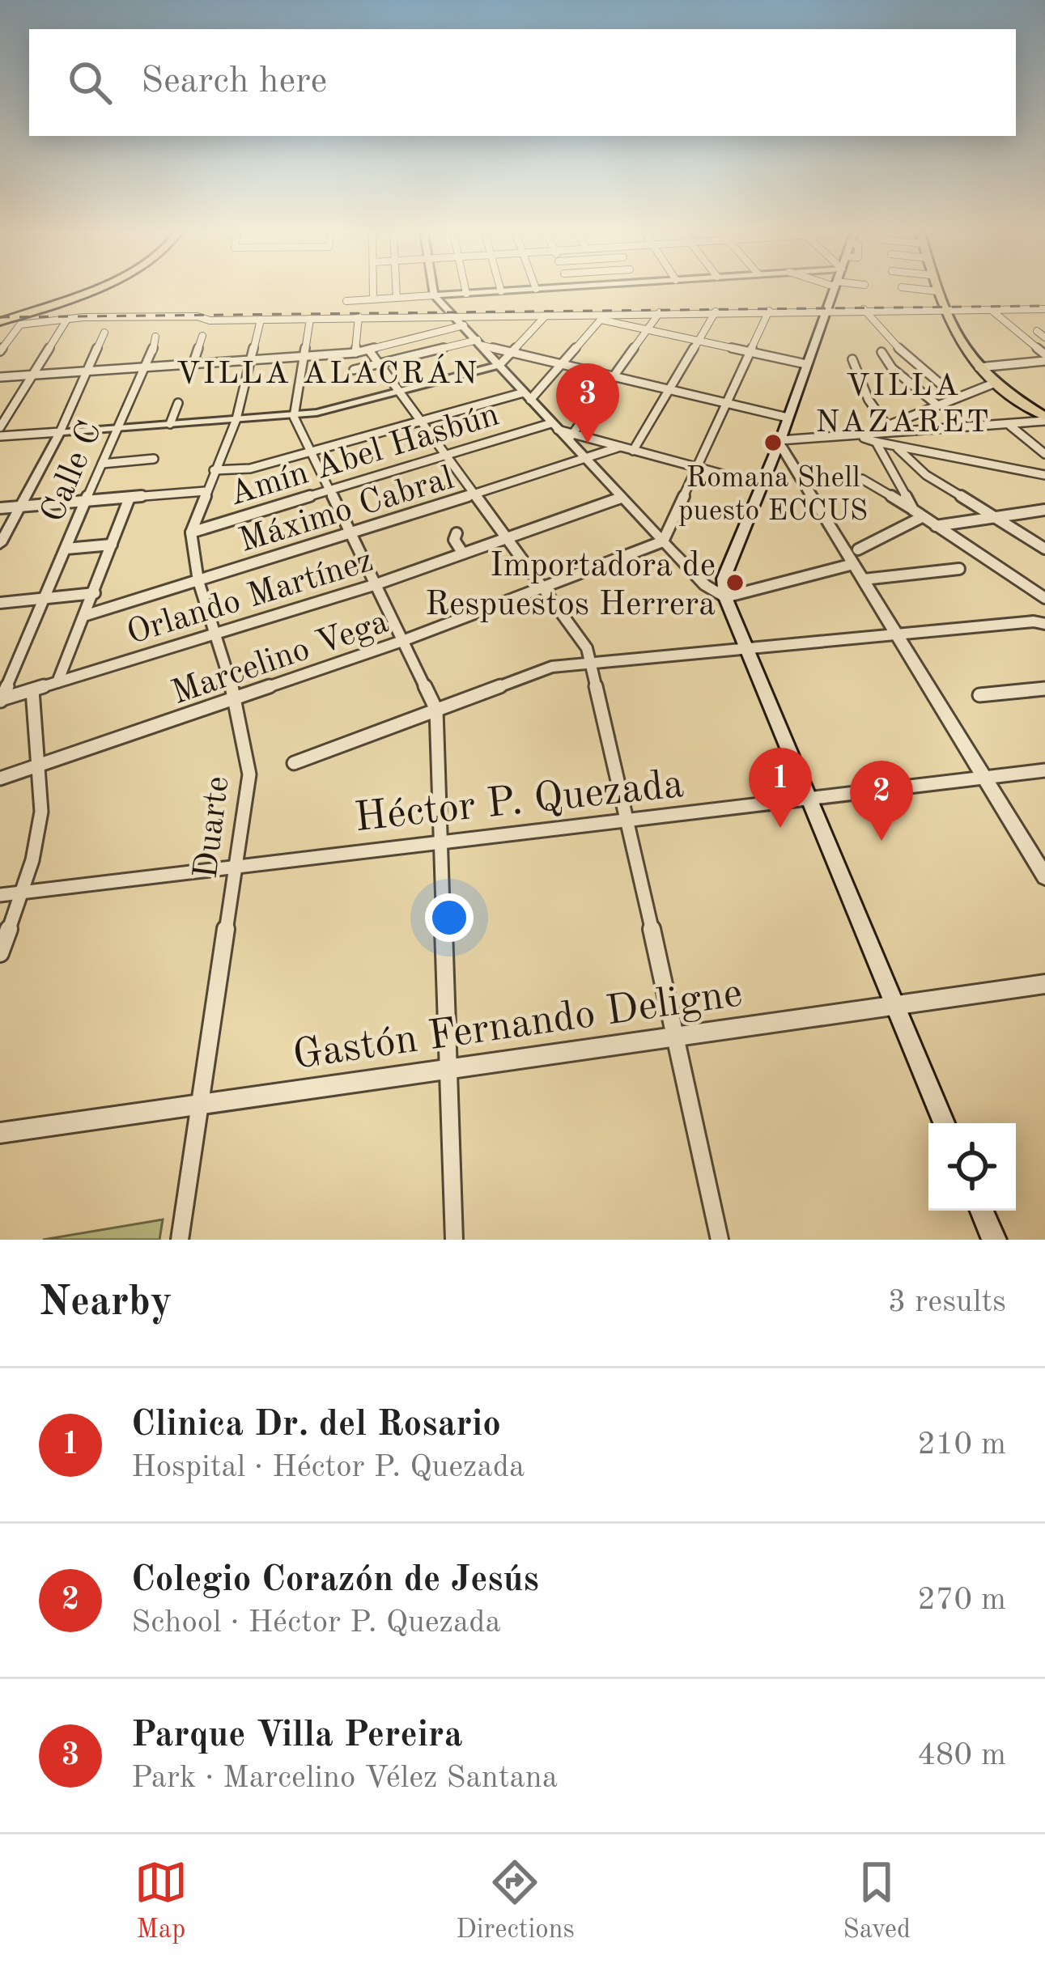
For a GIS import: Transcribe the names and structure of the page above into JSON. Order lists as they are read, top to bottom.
{
  "streets": {
    "street": [
      "Amín Abel Hasbún",
      "Calle C",
      "Máximo Cabral",
      "Orlando Martínez",
      "Marcelino Vega",
      "Héctor P. Quezada",
      "Duarte",
      "Gastón Fernando Deligne"
    ]
  },
  "crossings": [
    ["Amín Abel Hasbún", "Duarte"],
    ["Calle C", "Orlando Martínez"],
    ["Máximo Cabral", "Duarte"],
    ["Orlando Martínez", "Duarte"],
    ["Marcelino Vega", "Duarte"],
    ["Héctor P. Quezada", "Duarte"],
    ["Duarte", "Gastón Fernando Deligne"]
  ],
  "districts": ["VILLA ALACRÁN", "VILLA NAZARET"],
  "places": ["Romana Shell puesto ECCUS", "Importadora de Respuestos Herrera"],
  "page": {
    "search": "Search here",
    "pins": ["3", "1", "2"],
    "heading": ["Nearby", "3 results"],
    "list": [
      {
        "mark": "1",
        "name": "Clinica Dr. del Rosario",
        "note": "Hospital · Héctor P. Quezada",
        "value": "210 m"
      },
      {
        "mark": "2",
        "name": "Colegio Corazón de Jesús",
        "note": "School · Héctor P. Quezada",
        "value": "270 m"
      },
      {
        "mark": "3",
        "name": "Parque Villa Pereira",
        "note": "Park · Marcelino Vélez Santana",
        "value": "480 m"
      }
    ],
    "nav": ["Map", "Directions", "Saved"]
  }
}
